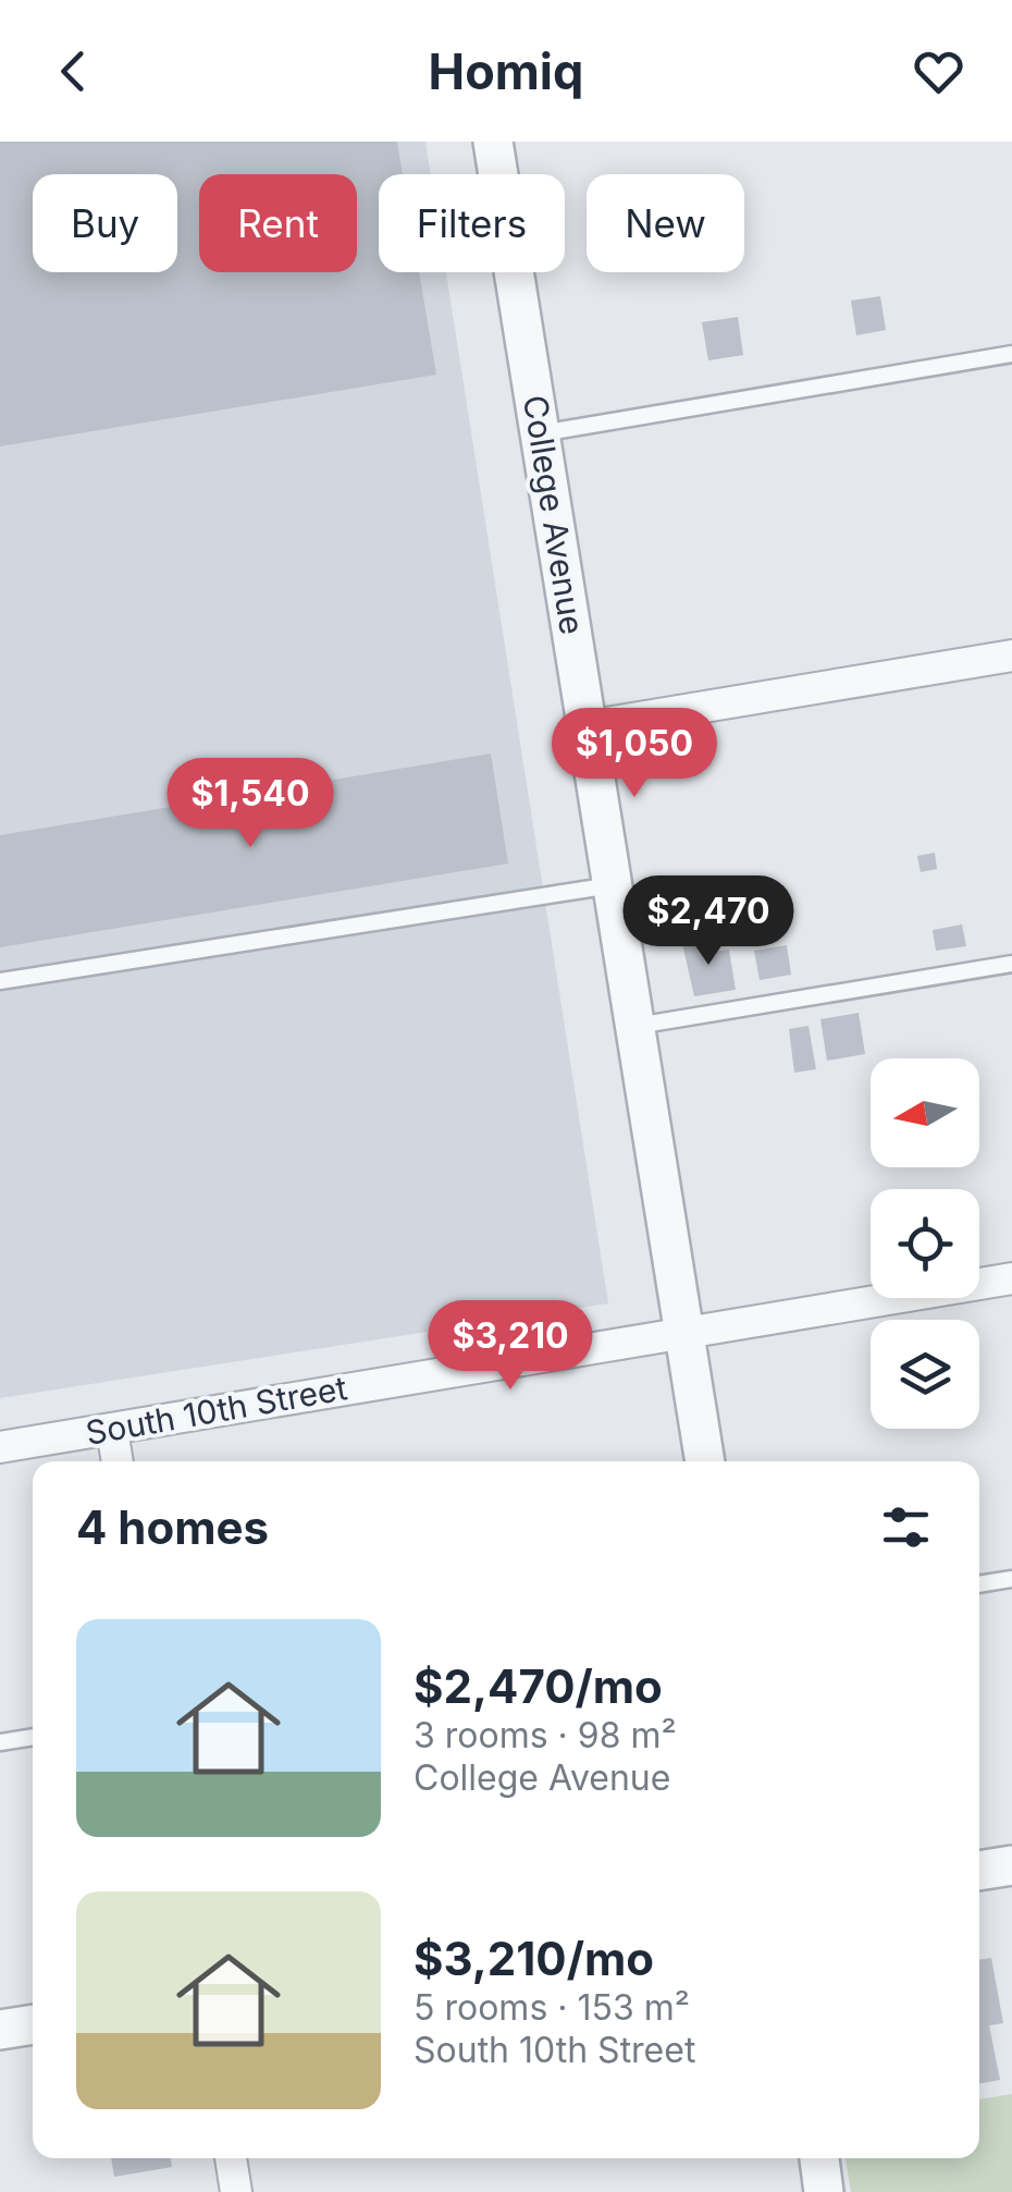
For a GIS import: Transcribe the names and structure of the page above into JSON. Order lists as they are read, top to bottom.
{
  "streets": {
    "street": ["College Avenue", "South 10th Street"]
  },
  "crossings": [
    ["College Avenue", "South 10th Street"]
  ],
  "north": "left",
  "page": {
    "header": "Homiq",
    "chip": [
      "Buy",
      "Rent",
      "Filters",
      "New"
    ],
    "price": [
      "$1,050",
      "$1,540",
      "$2,470",
      "$3,210"
    ],
    "heading": "4 homes",
    "list": [
      {
        "name": "$2,470/mo",
        "note": "3 rooms · 98 m² · College Avenue"
      },
      {
        "name": "$3,210/mo",
        "note": "5 rooms · 153 m² · South 10th Street"
      }
    ]
  }
}
